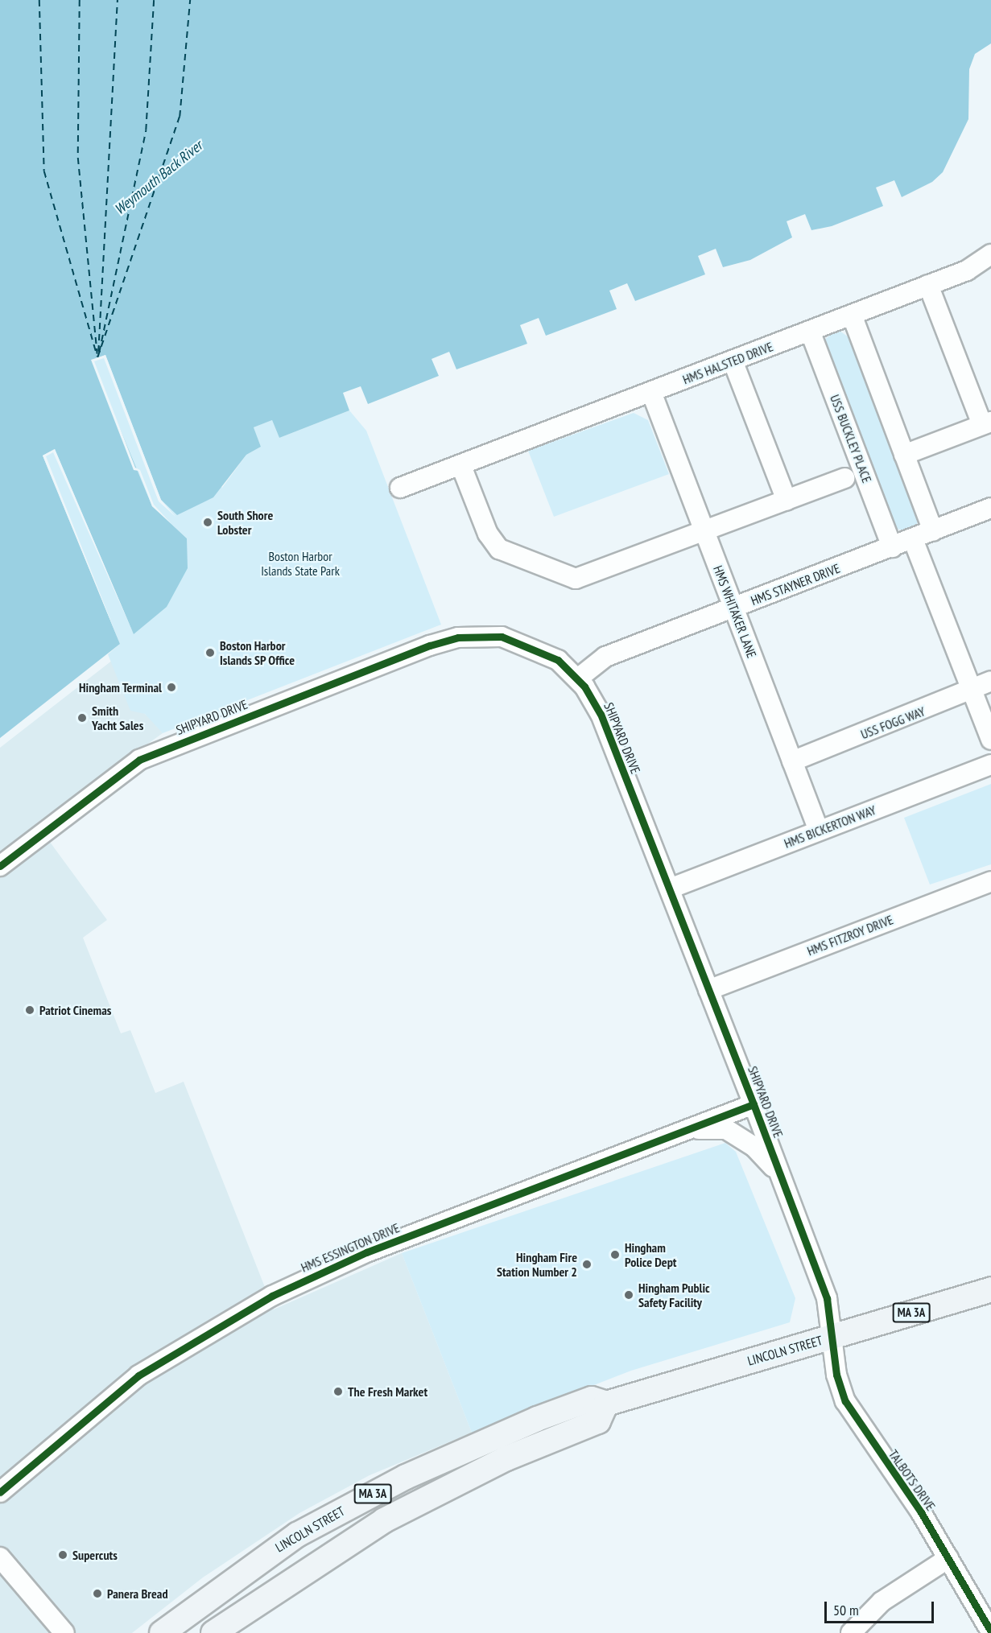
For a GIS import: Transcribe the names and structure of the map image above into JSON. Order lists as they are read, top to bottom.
{
  "streets": {
    "main road": ["MA 3A", "LINCOLN STREET"],
    "street": [
      "HMS HALSTED DRIVE",
      "USS BUCKLEY PLACE",
      "HMS STAYNER DRIVE",
      "HMS WHITAKER LANE",
      "SHIPYARD DRIVE",
      "USS FOGG WAY",
      "HMS BICKERTON WAY",
      "HMS FITZROY DRIVE",
      "HMS ESSINGTON DRIVE",
      "TALBOTS DRIVE"
    ]
  },
  "crossings": [
    ["HMS HALSTED DRIVE", "USS BUCKLEY PLACE"],
    ["HMS HALSTED DRIVE", "HMS WHITAKER LANE"],
    ["USS BUCKLEY PLACE", "HMS STAYNER DRIVE"],
    ["HMS STAYNER DRIVE", "HMS WHITAKER LANE"],
    ["HMS STAYNER DRIVE", "SHIPYARD DRIVE"],
    ["HMS WHITAKER LANE", "USS FOGG WAY"],
    ["HMS WHITAKER LANE", "HMS BICKERTON WAY"],
    ["SHIPYARD DRIVE", "HMS BICKERTON WAY"],
    ["SHIPYARD DRIVE", "HMS FITZROY DRIVE"],
    ["SHIPYARD DRIVE", "HMS ESSINGTON DRIVE"],
    ["SHIPYARD DRIVE", "LINCOLN STREET"],
    ["SHIPYARD DRIVE", "TALBOTS DRIVE"],
    ["MA 3A", "LINCOLN STREET"],
    ["LINCOLN STREET", "TALBOTS DRIVE"]
  ],
  "water": ["Weymouth Back River"],
  "parks": ["Boston Harbor Islands State Park"],
  "places": [
    "South Shore Lobster",
    "Boston Harbor Islands SP Office",
    "Hingham Terminal",
    "Smith Yacht Sales",
    "Patriot Cinemas",
    "Hingham Police Dept",
    "Hingham Fire Station Number 2",
    "Hingham Public Safety Facility",
    "The Fresh Market",
    "Supercuts",
    "Panera Bread"
  ],
  "scale_bar": "50 m"
}
